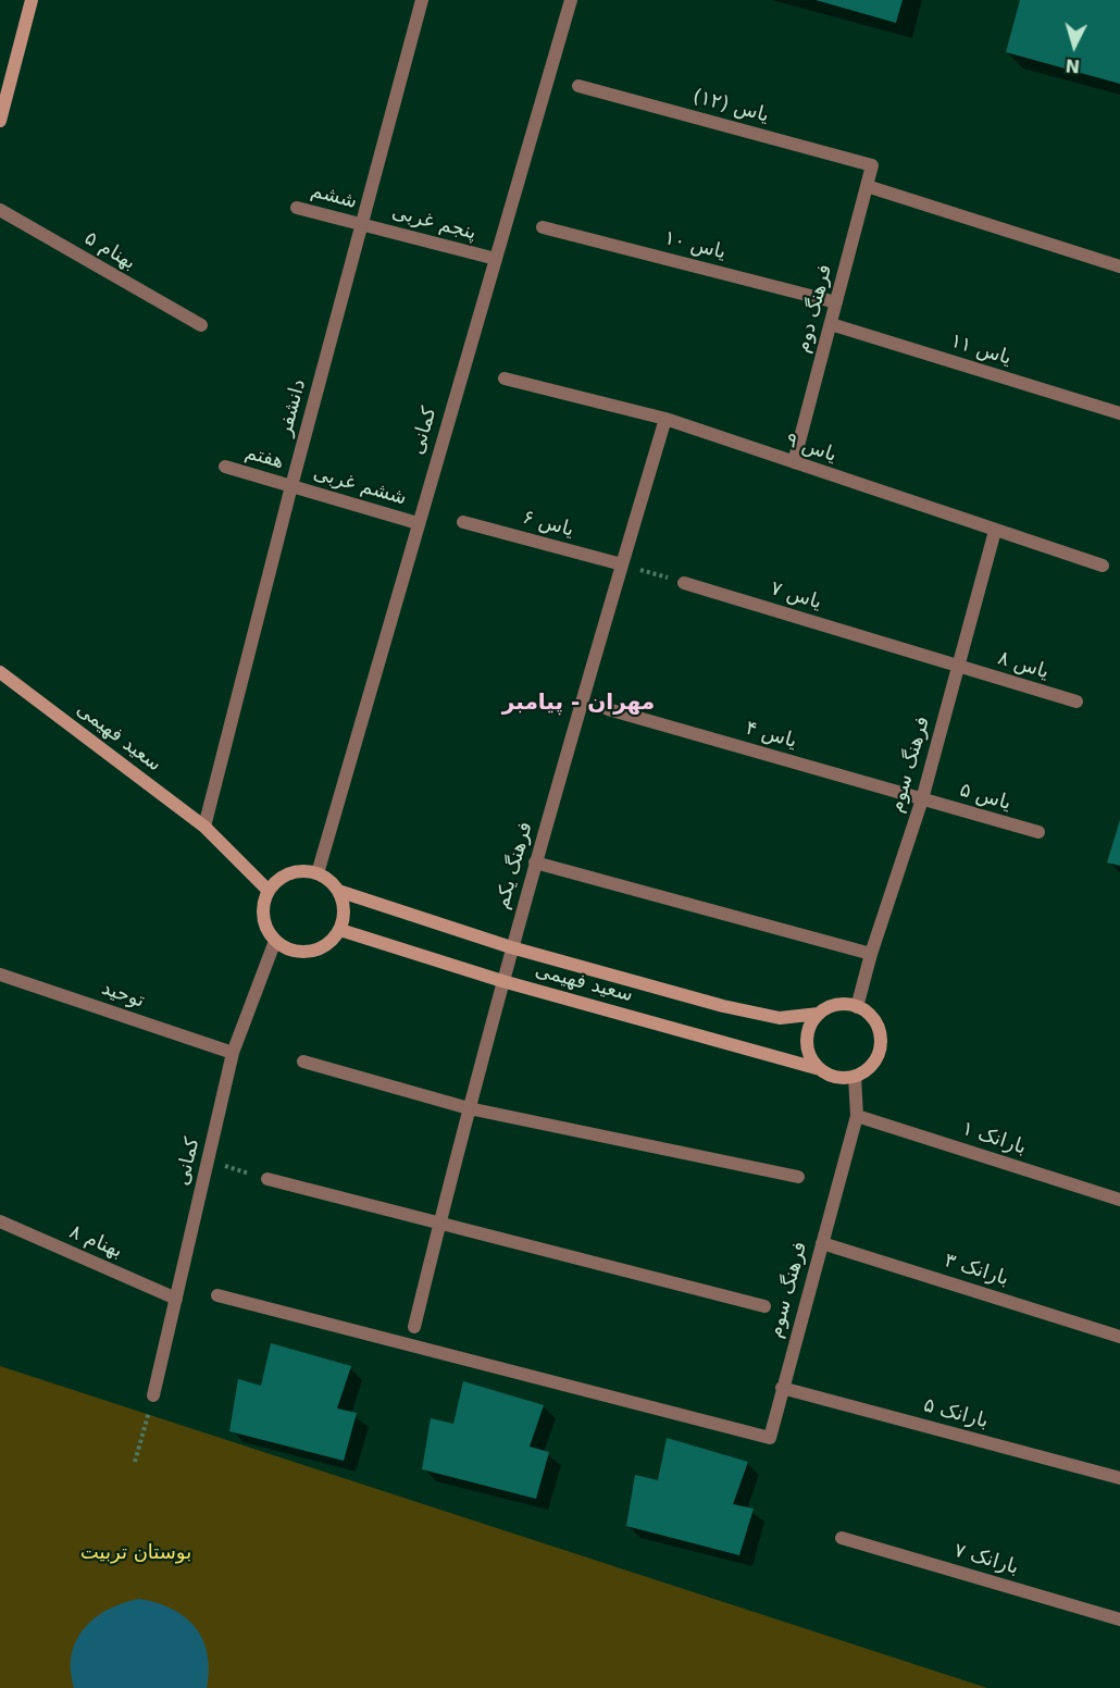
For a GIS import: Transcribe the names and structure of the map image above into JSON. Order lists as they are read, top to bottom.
{
  "streets": {
    "main road": ["سعید فهیمی"],
    "street": [
      "یاس (۱۲)",
      "ششم",
      "پنجم غربی",
      "یاس ۱۰",
      "بهنام ۵",
      "فرهنگ دوم",
      "یاس ۱۱",
      "دانشفر",
      "کمانی",
      "یاس ۹",
      "هفتم",
      "ششم غربی",
      "یاس ۶",
      "یاس ۷",
      "یاس ۸",
      "یاس ۴",
      "فرهنگ سوم",
      "یاس ۵",
      "فرهنگ یکم",
      "توحید",
      "بارانک ۱",
      "بهنام ۸",
      "بارانک ۳",
      "بارانک ۵",
      "بارانک ۷"
    ]
  },
  "crossings": [
    ["یاس (۱۲)", "فرهنگ دوم"],
    ["ششم", "پنجم غربی"],
    ["ششم", "دانشفر"],
    ["پنجم غربی", "دانشفر"],
    ["پنجم غربی", "کمانی"],
    ["یاس ۱۰", "فرهنگ دوم"],
    ["فرهنگ دوم", "یاس ۱۱"],
    ["فرهنگ دوم", "یاس ۹"],
    ["دانشفر", "هفتم"],
    ["دانشفر", "ششم غربی"],
    ["دانشفر", "سعید فهیمی"],
    ["کمانی", "ششم غربی"],
    ["کمانی", "سعید فهیمی"],
    ["کمانی", "توحید"],
    ["کمانی", "بهنام ۸"],
    ["یاس ۹", "فرهنگ سوم"],
    ["یاس ۹", "فرهنگ یکم"],
    ["هفتم", "ششم غربی"],
    ["یاس ۶", "فرهنگ یکم"],
    ["یاس ۷", "یاس ۸"],
    ["یاس ۷", "فرهنگ سوم"],
    ["یاس ۸", "فرهنگ سوم"],
    ["یاس ۴", "فرهنگ سوم"],
    ["یاس ۴", "یاس ۵"],
    ["سعید فهیمی", "فرهنگ سوم"],
    ["سعید فهیمی", "فرهنگ یکم"],
    ["فرهنگ سوم", "یاس ۵"],
    ["فرهنگ سوم", "بارانک ۱"],
    ["فرهنگ سوم", "بارانک ۳"],
    ["فرهنگ سوم", "بارانک ۵"]
  ],
  "districts": ["مهران - پیامبر"],
  "parks": ["بوستان تربیت"],
  "north": "bottom"
}
